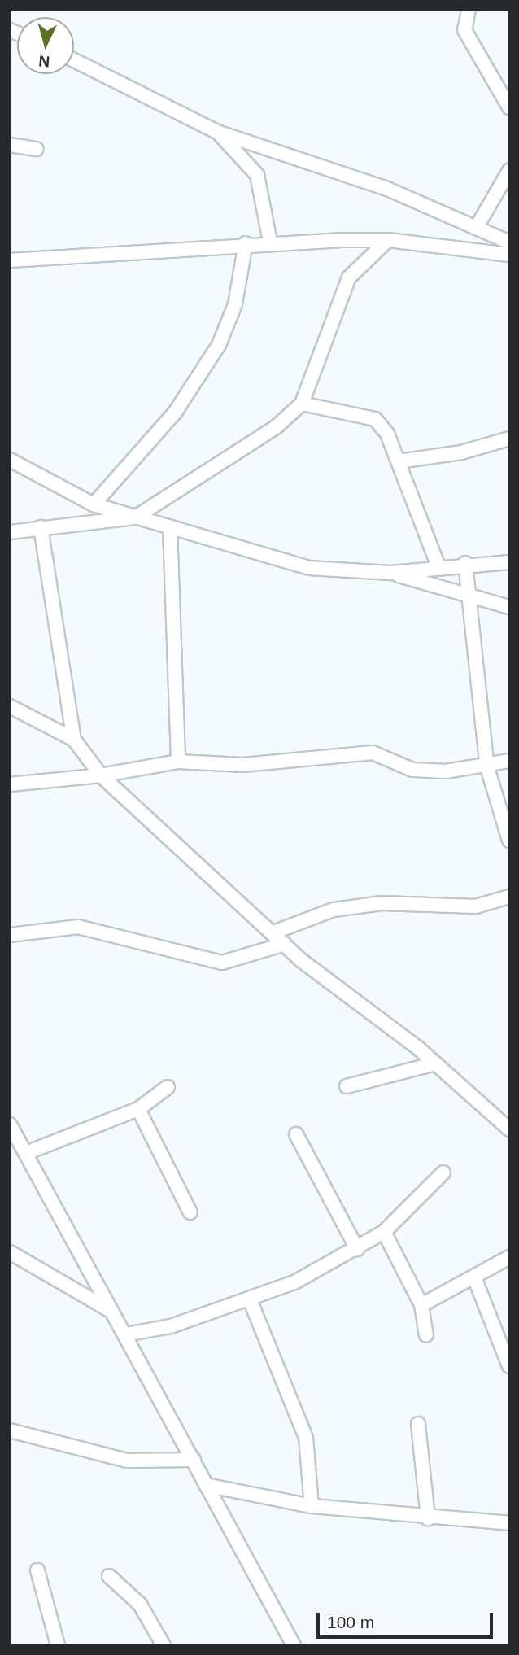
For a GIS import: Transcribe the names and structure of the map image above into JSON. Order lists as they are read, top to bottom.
{
  "scale_bar": "100 m",
  "north": "bottom"
}
